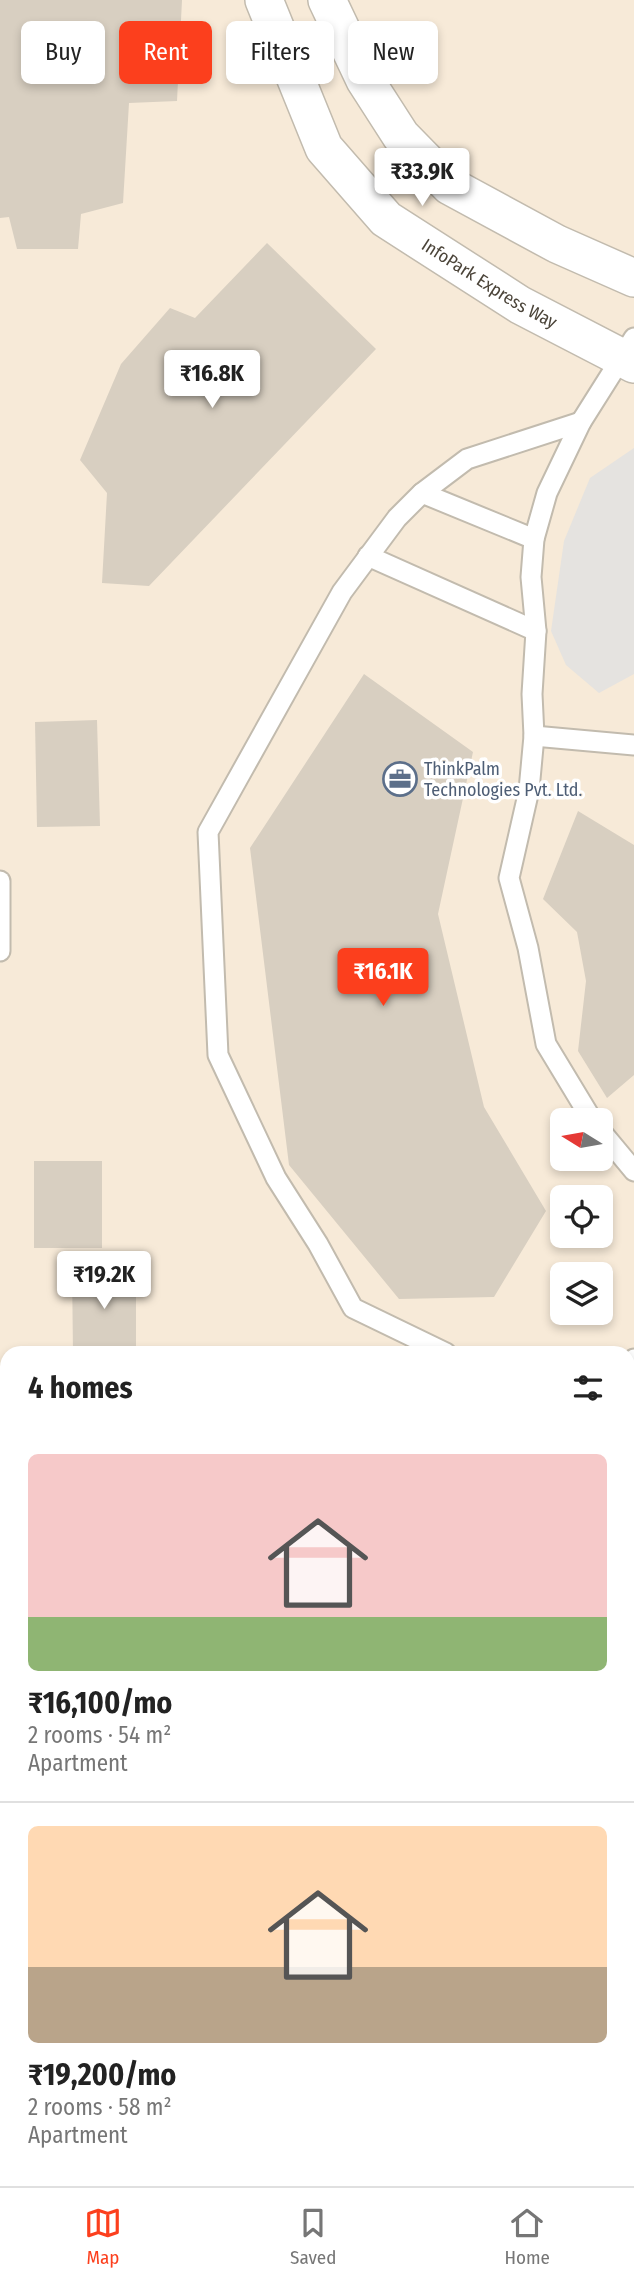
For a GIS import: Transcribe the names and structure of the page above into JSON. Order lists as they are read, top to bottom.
{
  "streets": {
    "street": ["InfoPark Express Way"]
  },
  "places": {
    "office": ["ThinkPalm Technologies Pvt. Ltd."]
  },
  "north": "left",
  "page": {
    "chip": [
      "Buy",
      "Rent",
      "Filters",
      "New"
    ],
    "price": [
      "₹33.9K",
      "₹16.8K",
      "₹16.1K",
      "₹19.2K"
    ],
    "heading": "4 homes",
    "list": [
      {
        "name": "₹16,100/mo",
        "note": "2 rooms · 54 m² · Apartment"
      },
      {
        "name": "₹19,200/mo",
        "note": "2 rooms · 58 m² · Apartment"
      }
    ],
    "tabs": ["Map", "Saved", "Home"]
  }
}
